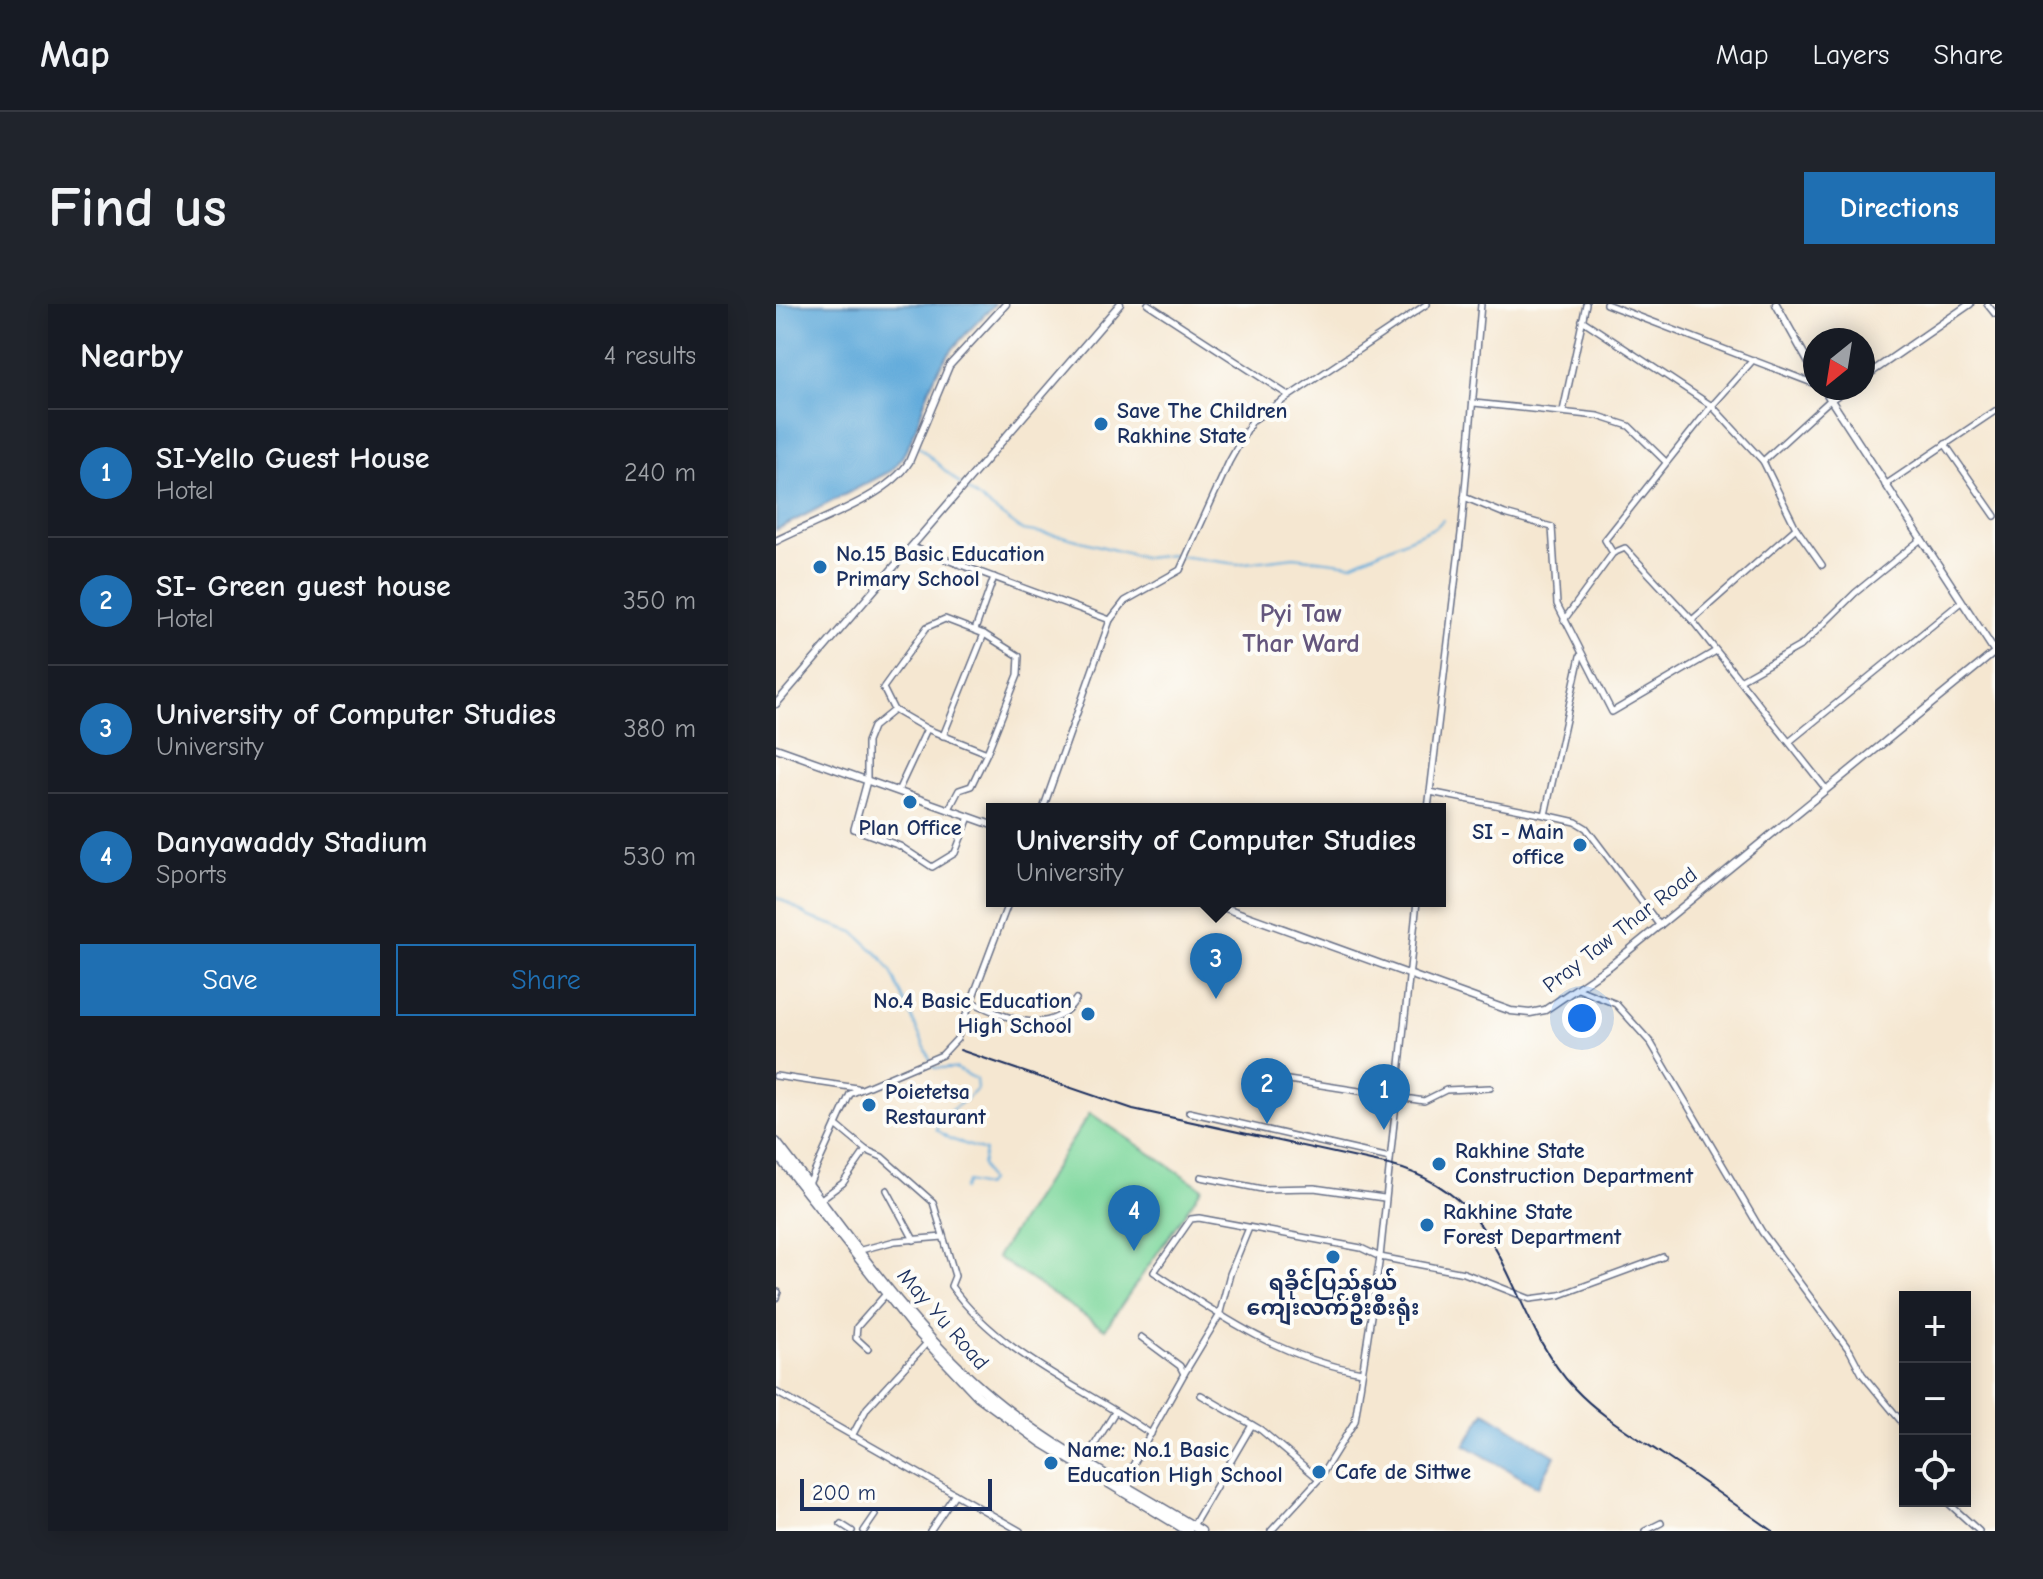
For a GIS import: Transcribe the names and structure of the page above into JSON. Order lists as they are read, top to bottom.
{
  "streets": {
    "main road": ["May Yu Road"],
    "street": ["Pray Taw Thar Road"]
  },
  "districts": ["Pyi Taw Thar Ward"],
  "places": [
    "Save The Children Rakhine State",
    "No.15 Basic Education Primary School",
    "Plan Office",
    "SI - Main office",
    "No.4 Basic Education High School",
    "Poietetsa Restaurant",
    "Rakhine State Construction Department",
    "Rakhine State Forest Department",
    "ရခိုင်ပြည်နယ် ကျေးလက်ဦးစီးရုံး",
    "Name: No.1 Basic Education High School",
    "Cafe de Sittwe"
  ],
  "scale_bar": "200 m",
  "north": "bottom left",
  "page": {
    "header": "Map",
    "nav": ["Map", "Layers", "Share"],
    "buttons": [
      "Directions",
      ["Save", "Share"]
    ],
    "title": "Find us",
    "heading": ["Nearby", "4 results"],
    "list": [
      {
        "mark": "1",
        "name": "SI-Yello Guest House",
        "note": "Hotel",
        "value": "240 m"
      },
      {
        "mark": "2",
        "name": "SI- Green guest house",
        "note": "Hotel",
        "value": "350 m"
      },
      {
        "mark": "3",
        "name": "University of Computer Studies",
        "note": "University",
        "value": "380 m"
      },
      {
        "mark": "4",
        "name": "Danyawaddy Stadium",
        "note": "Sports",
        "value": "530 m"
      }
    ],
    "popup": ["University of Computer Studies", "University"],
    "pins": [
      "3",
      "2",
      "1",
      "4"
    ],
    "map_buttons": ["+", "−"],
    "scale": "200 m"
  }
}
